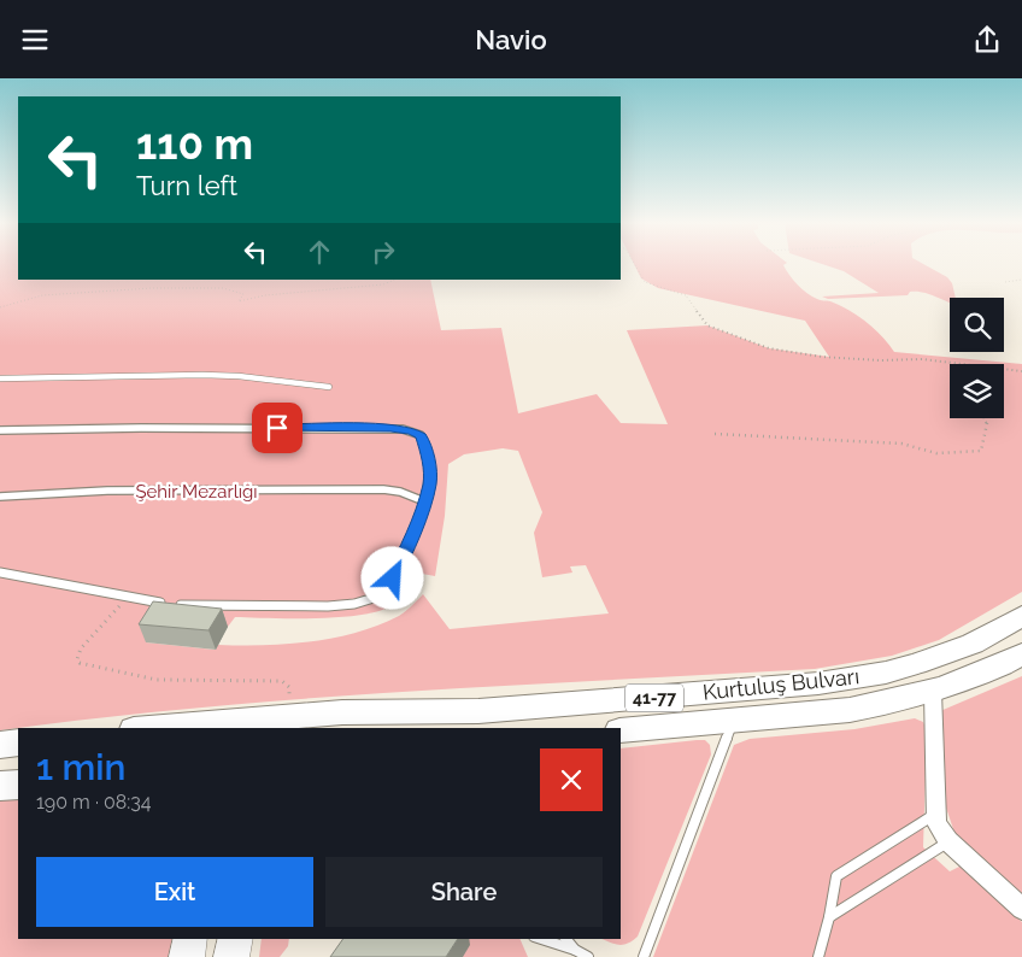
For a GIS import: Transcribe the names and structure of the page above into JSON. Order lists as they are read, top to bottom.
{
  "streets": {
    "highway": ["Kurtuluş Bulvarı", "41-77"]
  },
  "parks": ["Şehir Mezarlığı"],
  "page": {
    "header": "Navio",
    "turn": ["110 m", "Turn left"],
    "heading": ["1 min", "190 m · 08:34"],
    "buttons": ["Exit", "Share"]
  }
}
